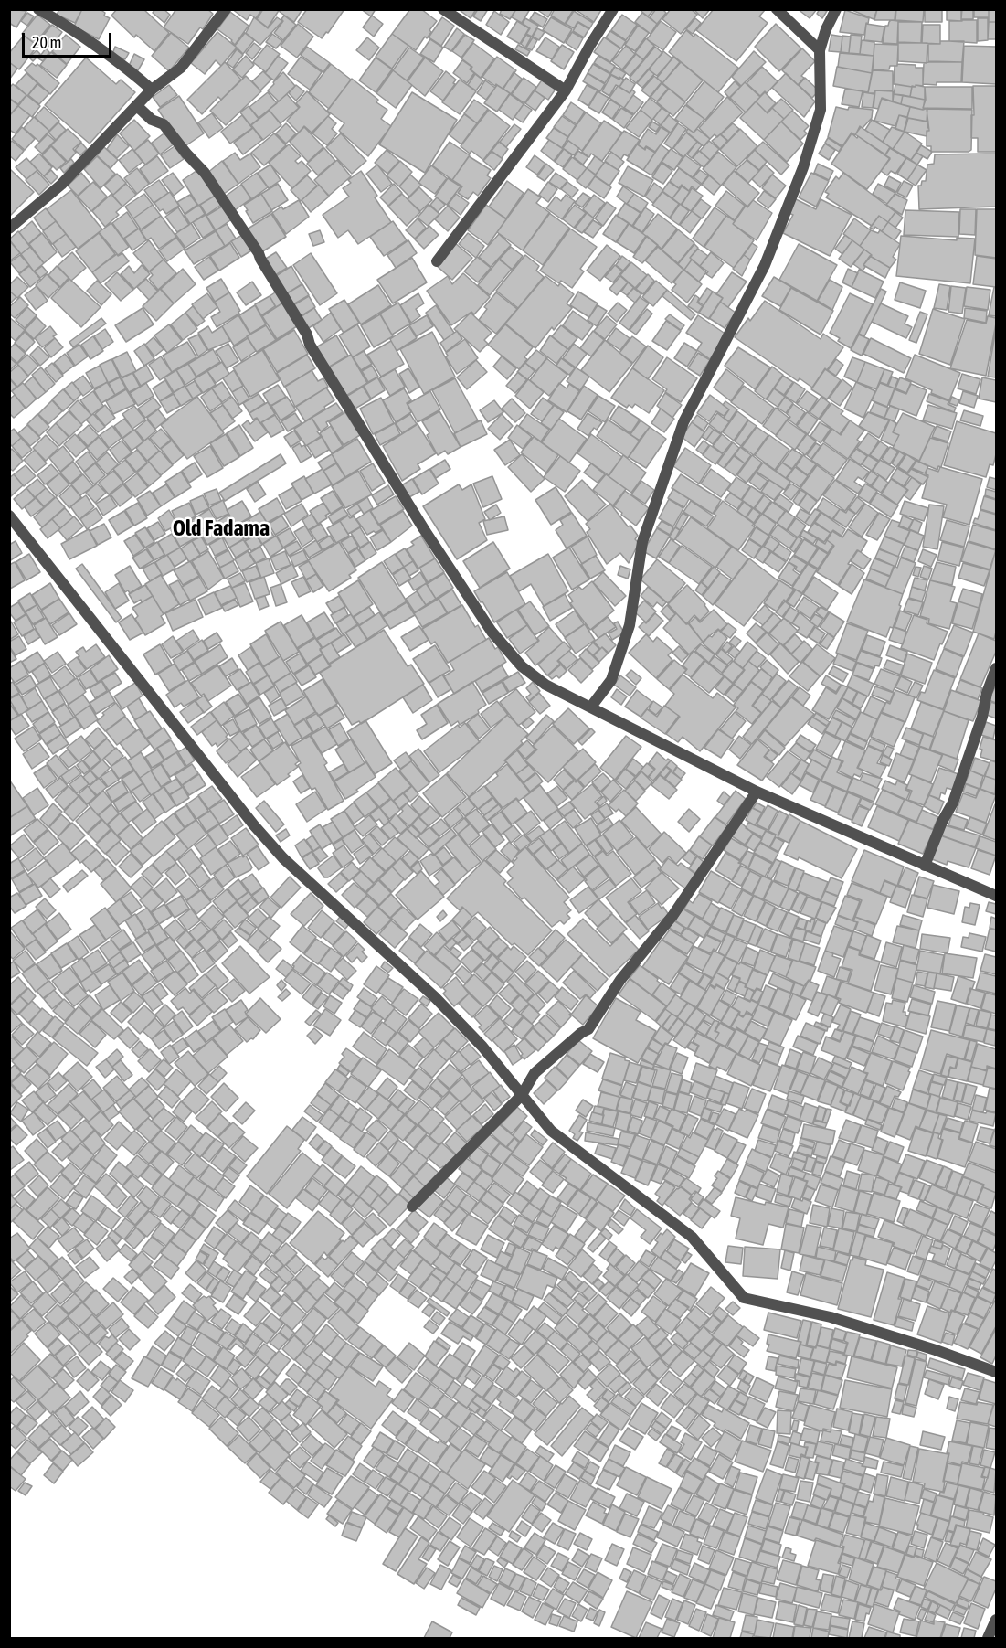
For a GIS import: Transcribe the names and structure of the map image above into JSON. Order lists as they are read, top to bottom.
{
  "districts": ["Old Fadama"],
  "scale_bar": "20 m"
}
